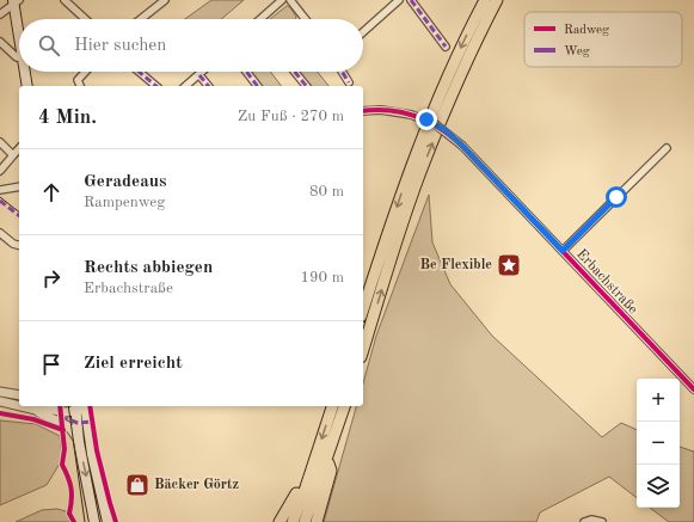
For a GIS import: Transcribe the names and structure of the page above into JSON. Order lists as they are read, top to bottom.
{
  "streets": {
    "street": ["Erbachstraße"]
  },
  "places": {
    "place": ["Be Flexible"],
    "shop": ["Bäcker Görtz"]
  },
  "legend": ["Radweg", "Weg"],
  "page": {
    "search": "Hier suchen",
    "heading": ["4 Min.", "Zu Fuß · 270 m"],
    "list": [
      ["Geradeaus", "Rampenweg", "80 m"],
      ["Rechts abbiegen", "Erbachstraße", "190 m"],
      "Ziel erreicht"
    ],
    "map_buttons": ["+", "−"]
  }
}
